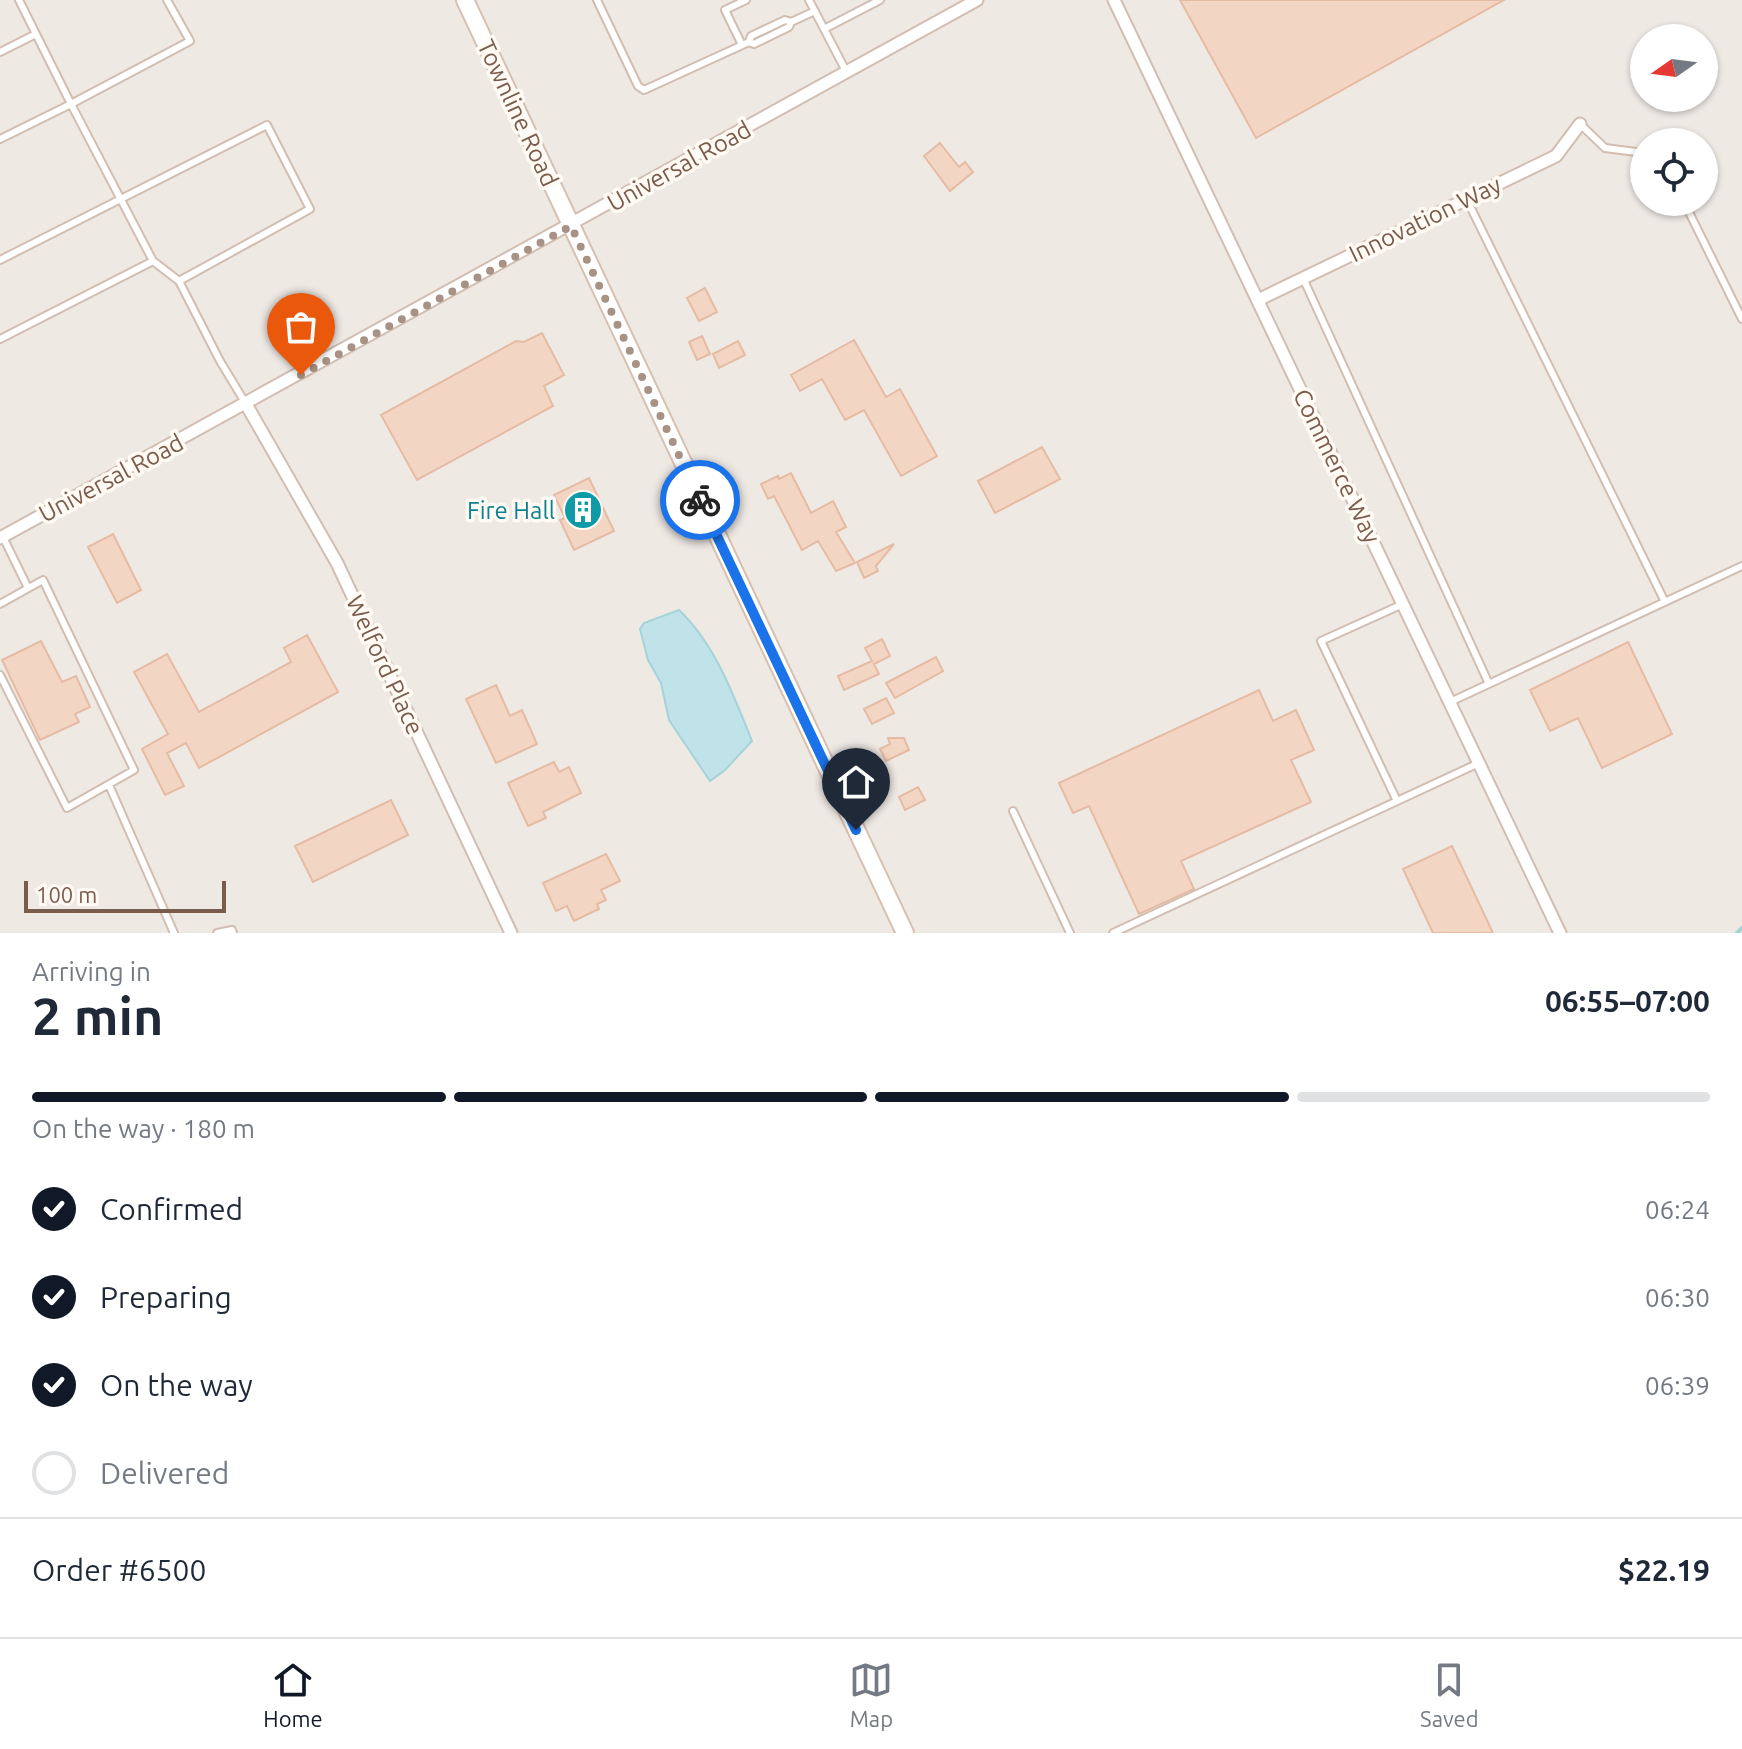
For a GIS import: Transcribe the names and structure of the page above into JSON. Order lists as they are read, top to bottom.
{
  "streets": {
    "main road": ["Townline Road"],
    "street": [
      "Universal Road",
      "Innovation Way",
      "Commerce Way",
      "Welford Place"
    ]
  },
  "crossings": [
    ["Townline Road", "Universal Road"],
    ["Universal Road", "Welford Place"],
    ["Innovation Way", "Commerce Way"]
  ],
  "places": {
    "building": ["Fire Hall"]
  },
  "scale_bar": "100 m",
  "north": "left",
  "page": {
    "scale": "100 m",
    "heading": ["2 min", "Arriving in", "06:55–07:00"],
    "panel": ["Order #6500", "$22.19"],
    "bar": "On the way · 180 m",
    "list": [
      ["Confirmed", "06:24"],
      ["Preparing", "06:30"],
      ["On the way", "06:39"],
      "Delivered"
    ],
    "tabs": ["Home", "Map", "Saved"]
  }
}
